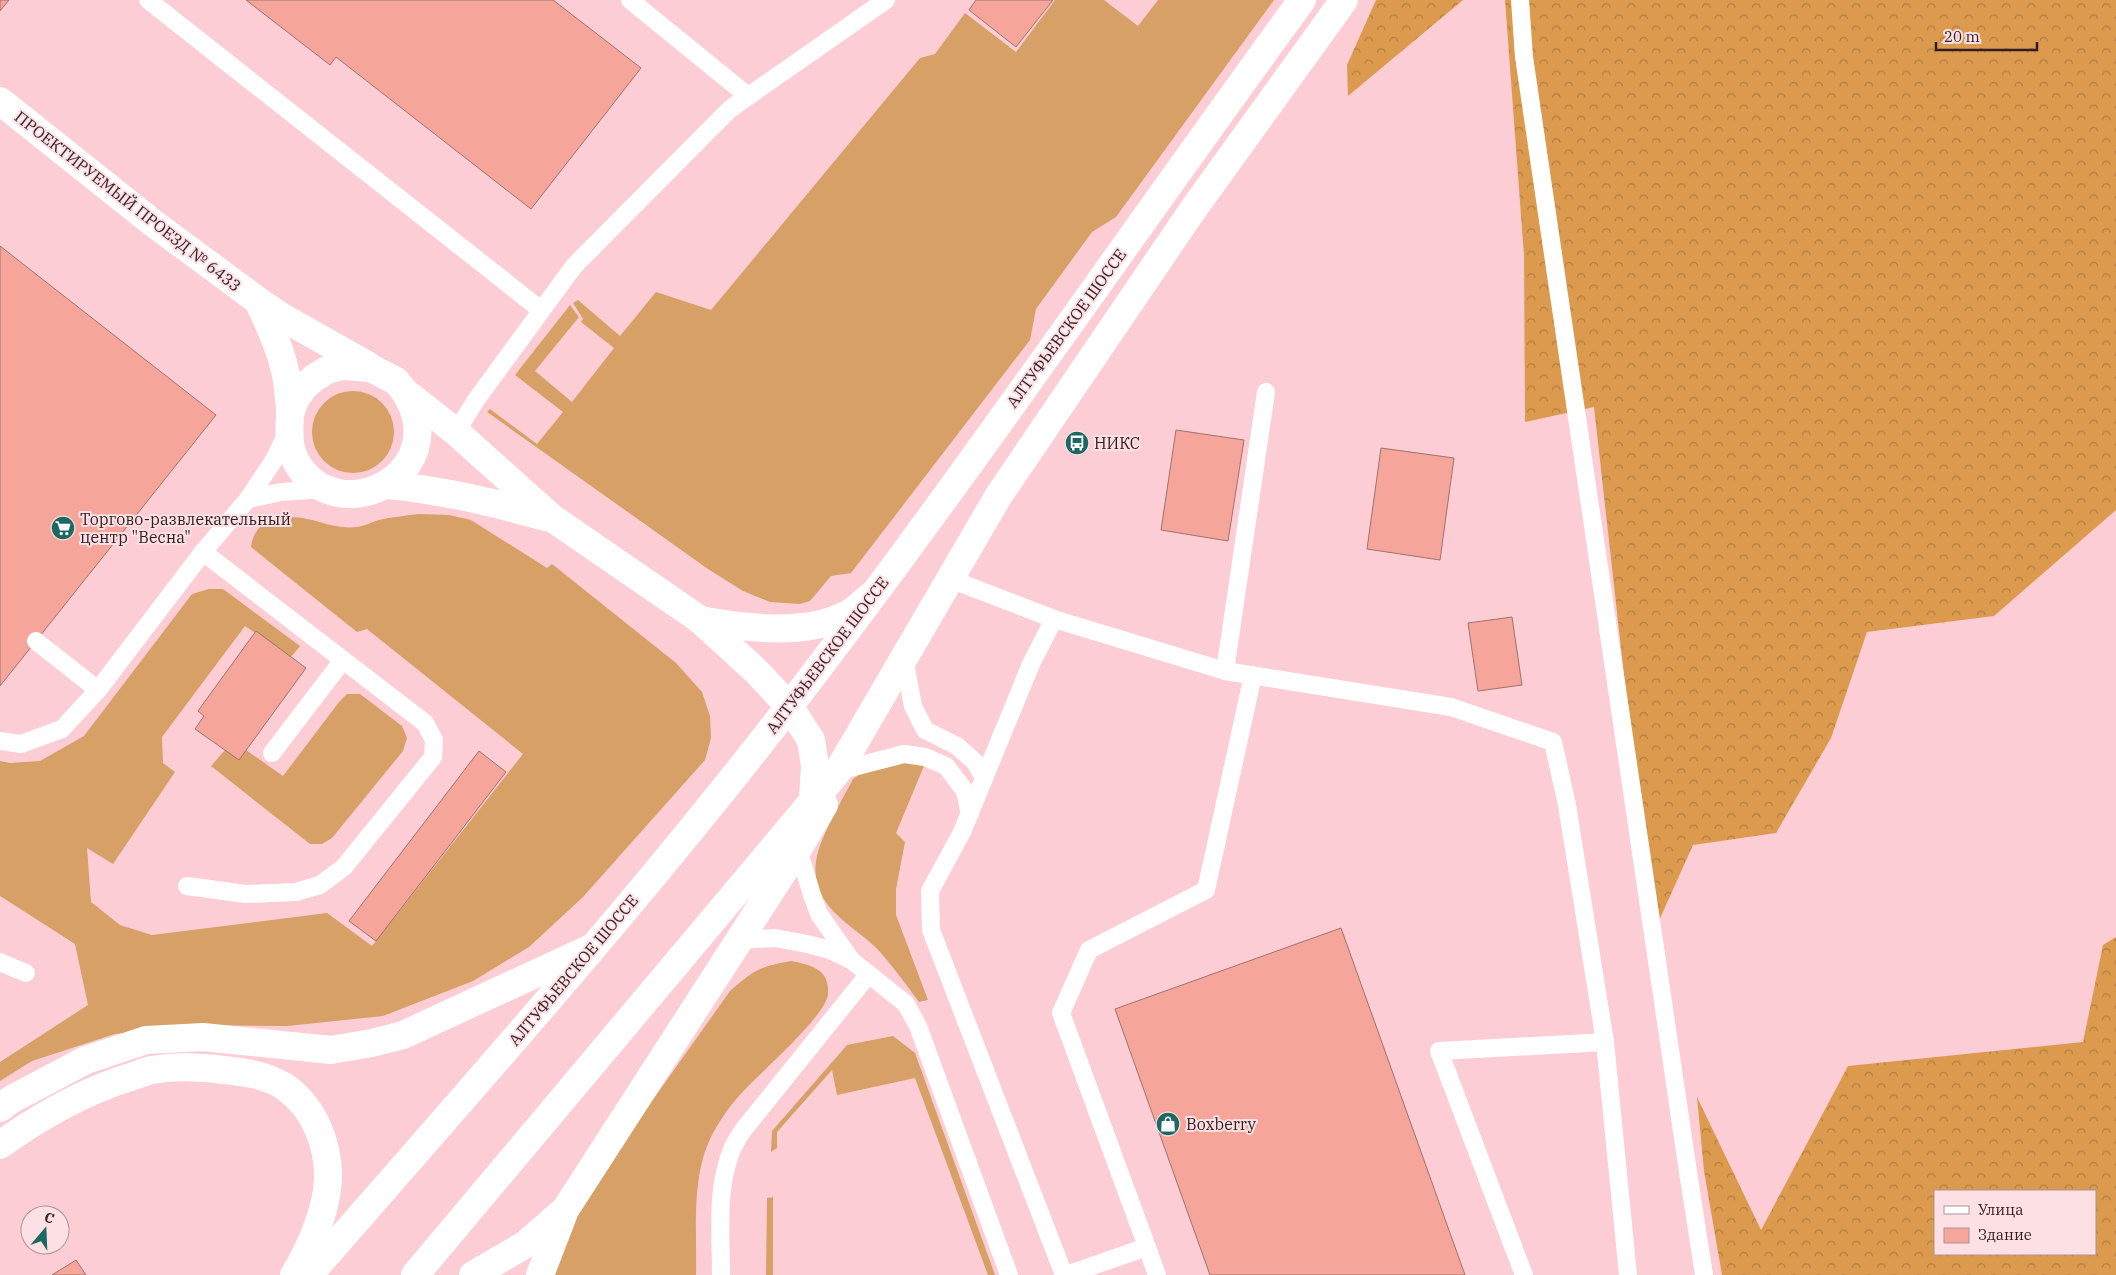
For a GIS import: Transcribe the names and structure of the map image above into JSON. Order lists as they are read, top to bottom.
{
  "streets": {
    "street": ["ПРОЕКТИРУЕМЫЙ ПРОЕЗД № 6433", "АЛТУФЬЕВСКОЕ ШОССЕ"]
  },
  "places": {
    "bus stop": ["НИКС"],
    "supermarket": ["Торгово-развлекательный центр \"Весна\""],
    "shop": ["Boxberry"]
  },
  "legend": ["Улица", "Здание"],
  "scale_bar": "20 m",
  "north": "top"
}
